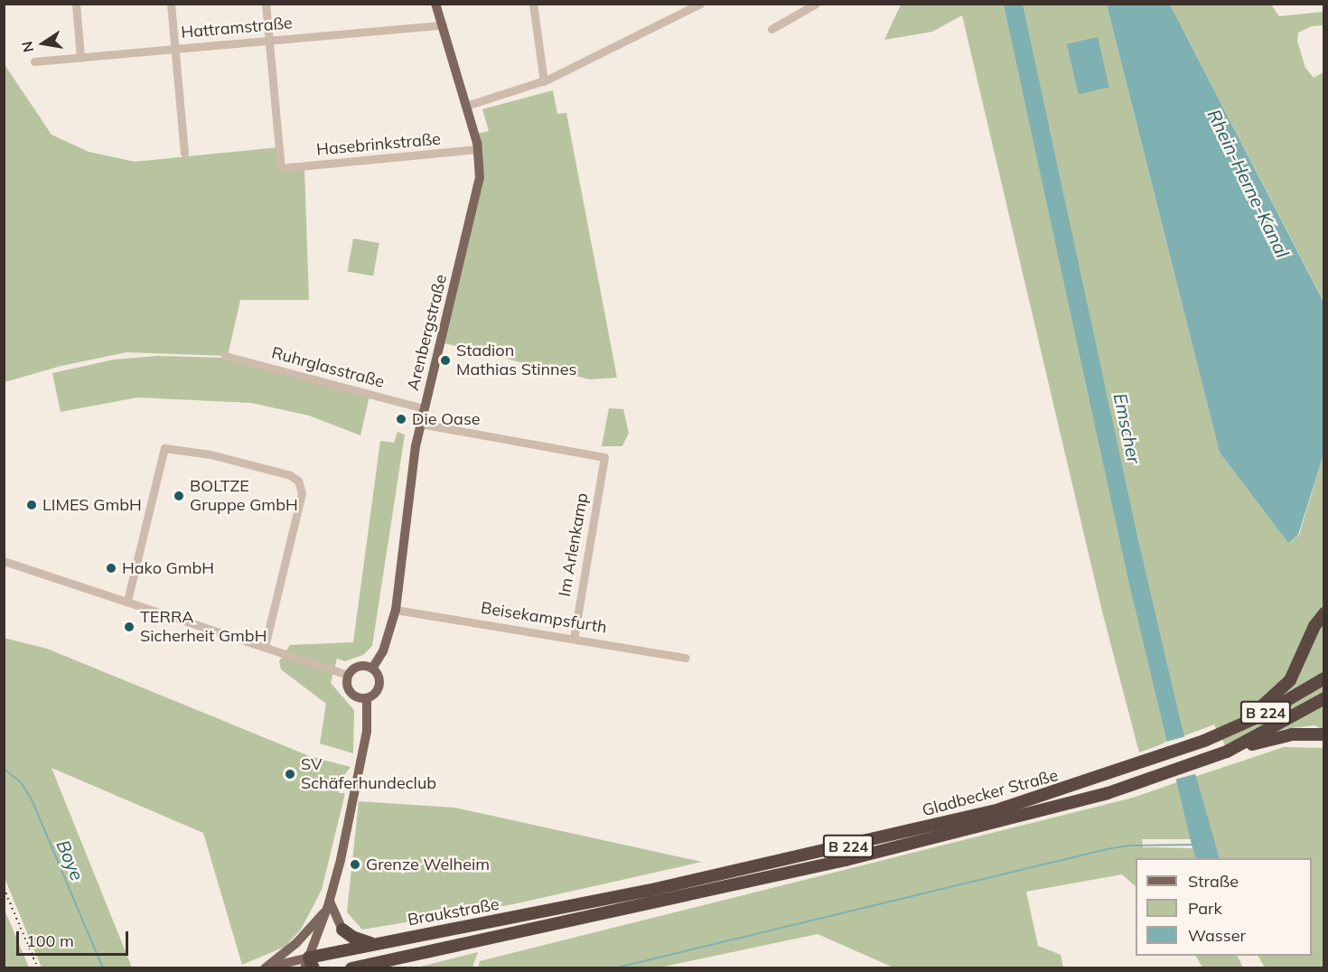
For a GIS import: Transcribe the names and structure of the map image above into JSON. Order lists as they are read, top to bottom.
{
  "streets": {
    "highway": ["B 224", "Gladbecker Straße", "Braukstraße"],
    "main road": ["Arenbergstraße"],
    "street": [
      "Hattramstraße",
      "Hasebrinkstraße",
      "Ruhrglasstraße",
      "Im Arlenkamp",
      "Beisekampsfurth"
    ]
  },
  "crossings": [
    ["Hattramstraße", "Hasebrinkstraße"],
    ["Hattramstraße", "Arenbergstraße"],
    ["Hasebrinkstraße", "Arenbergstraße"],
    ["Arenbergstraße", "Ruhrglasstraße"],
    ["Arenbergstraße", "Im Arlenkamp"],
    ["Arenbergstraße", "Beisekampsfurth"],
    ["Im Arlenkamp", "Beisekampsfurth"],
    ["Gladbecker Straße", "Braukstraße"]
  ],
  "water": ["Rhein-Herne-Kanal", "Emscher", "Boye"],
  "places": [
    "Stadion Mathias Stinnes",
    "Die Oase",
    "BOLTZE Gruppe GmbH",
    "LIMES GmbH",
    "Hako GmbH",
    "TERRA Sicherheit GmbH",
    "SV Schäferhundeclub",
    "Grenze Welheim"
  ],
  "legend": ["Straße", "Park", "Wasser"],
  "scale_bar": "100 m",
  "north": "left"
}
